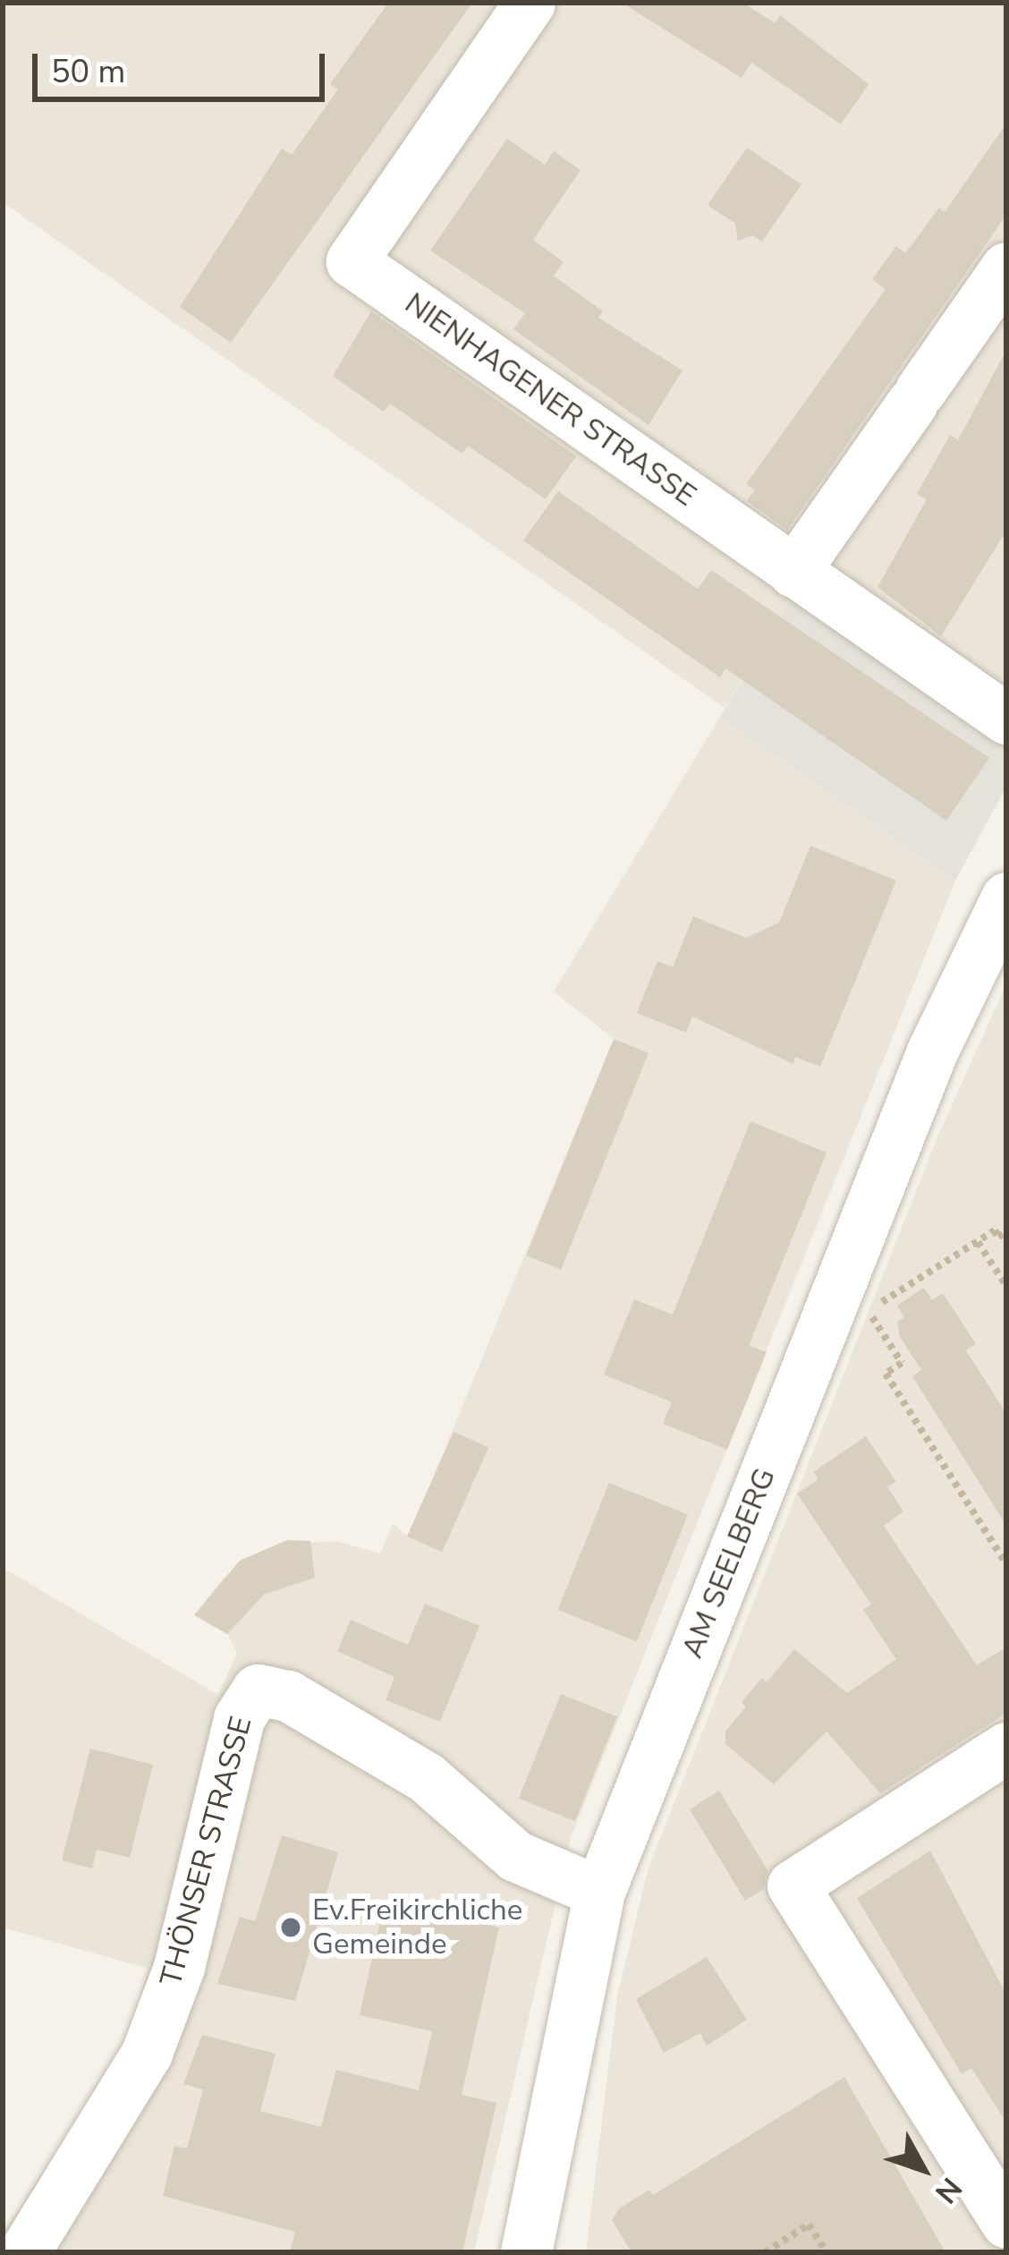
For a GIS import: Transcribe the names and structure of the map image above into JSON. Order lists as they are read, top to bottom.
{
  "streets": {
    "street": ["NIENHAGENER STRASSE", "AM SEELBERG", "THÖNSER STRASSE"]
  },
  "crossings": [
    ["AM SEELBERG", "THÖNSER STRASSE"]
  ],
  "places": ["Ev.Freikirchliche Gemeinde"],
  "scale_bar": "50 m",
  "north": "bottom right"
}
